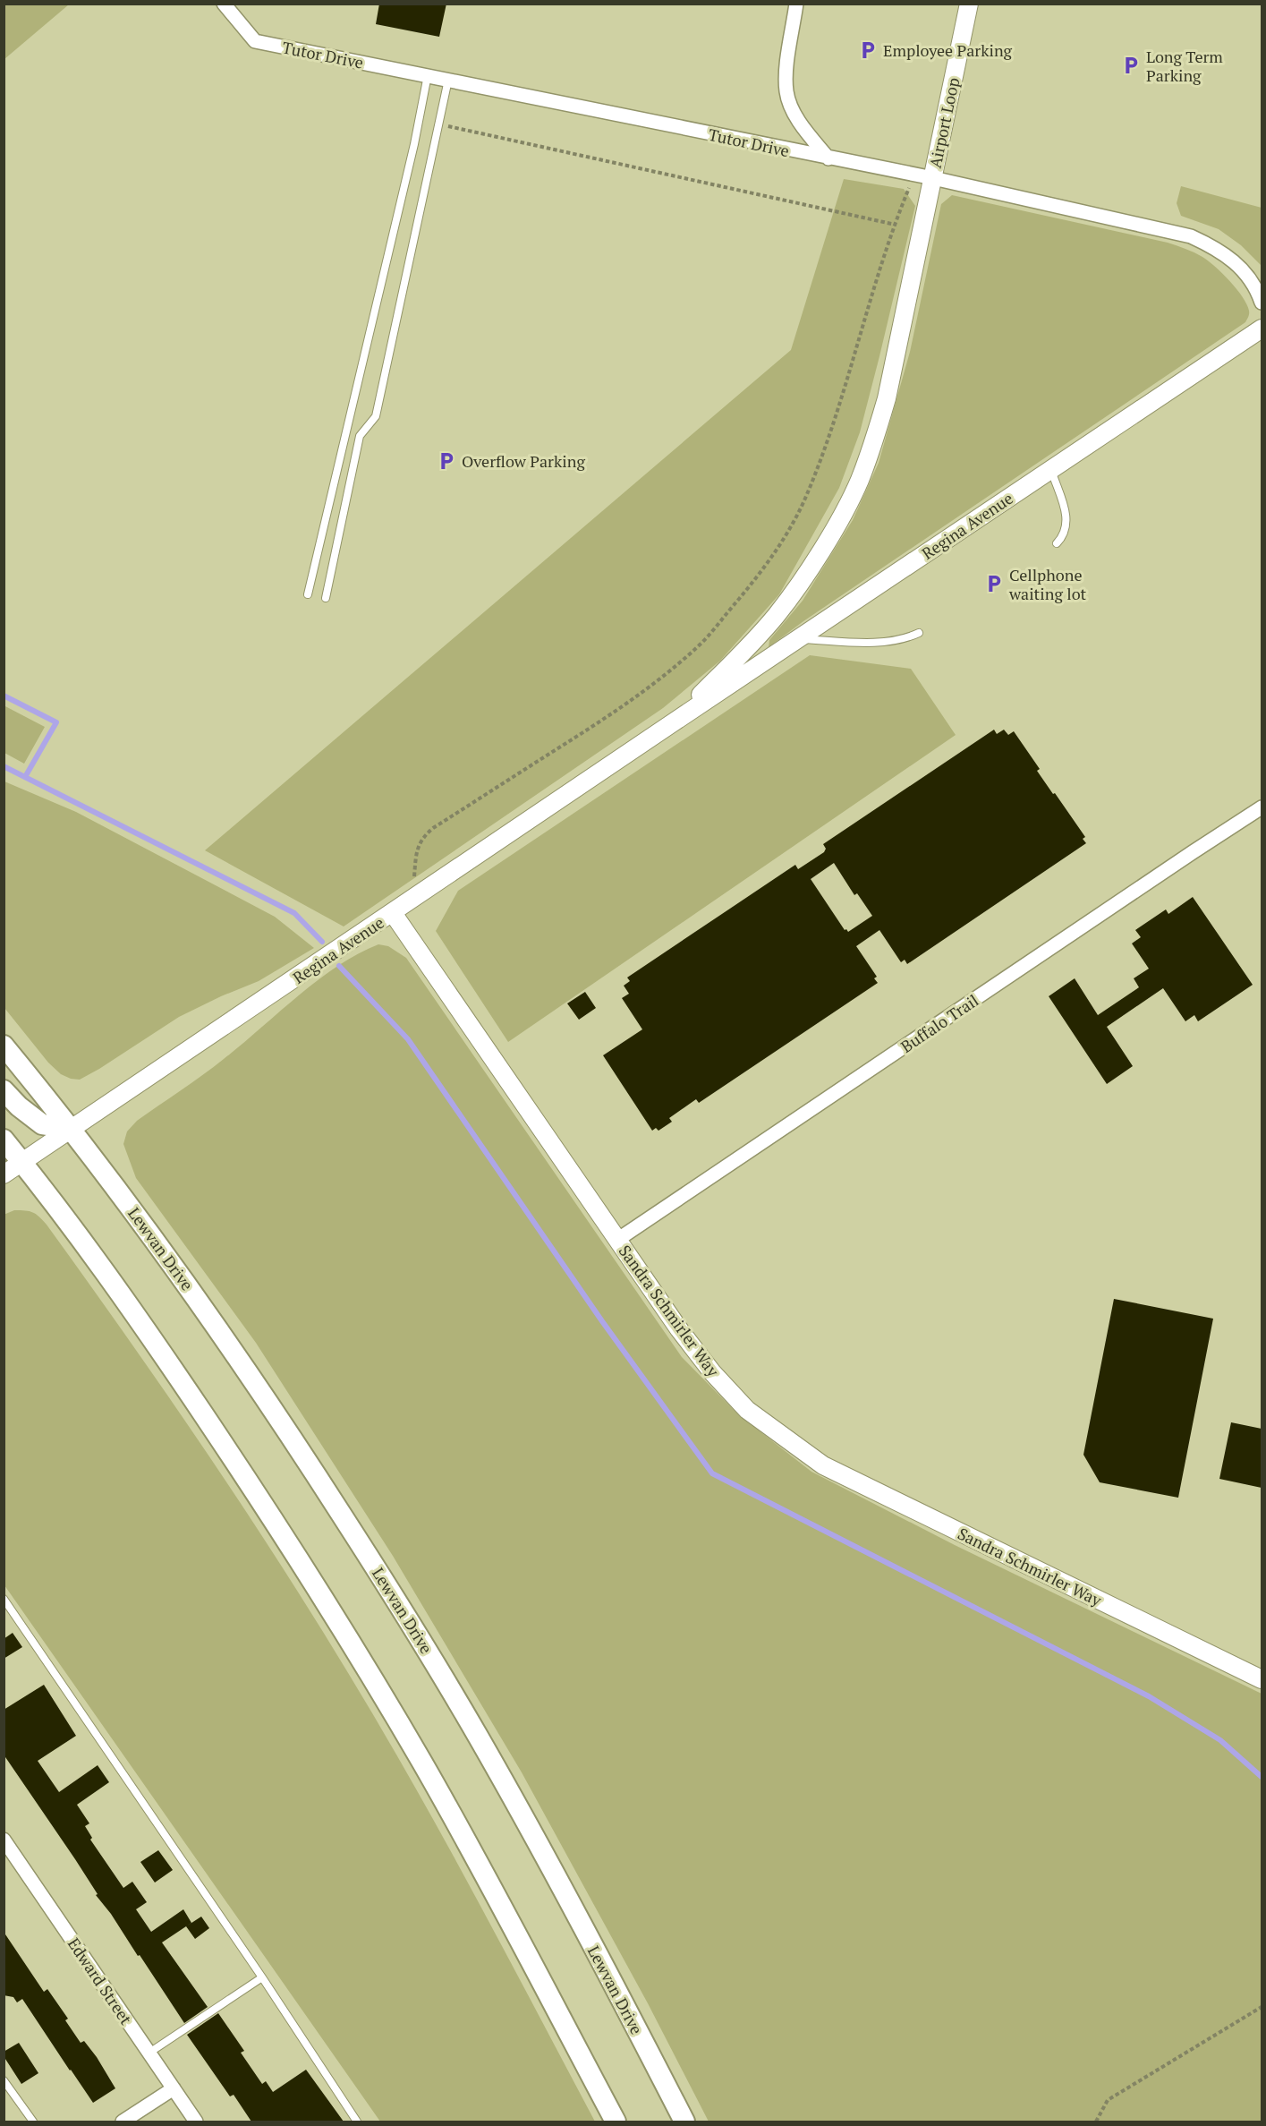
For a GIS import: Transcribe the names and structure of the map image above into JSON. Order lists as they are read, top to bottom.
{
  "streets": {
    "main road": ["Lewvan Drive"],
    "street": [
      "Tutor Drive",
      "Airport Loop",
      "Regina Avenue",
      "Buffalo Trail",
      "Sandra Schmirler Way",
      "Edward Street"
    ]
  },
  "crossings": [
    ["Tutor Drive", "Airport Loop"],
    ["Tutor Drive", "Regina Avenue"],
    ["Airport Loop", "Regina Avenue"],
    ["Regina Avenue", "Lewvan Drive"],
    ["Regina Avenue", "Sandra Schmirler Way"],
    ["Buffalo Trail", "Sandra Schmirler Way"]
  ],
  "places": {
    "parking": [
      "Employee Parking",
      "Long Term Parking",
      "Overflow Parking",
      "Cellphone waiting lot"
    ]
  }
}
